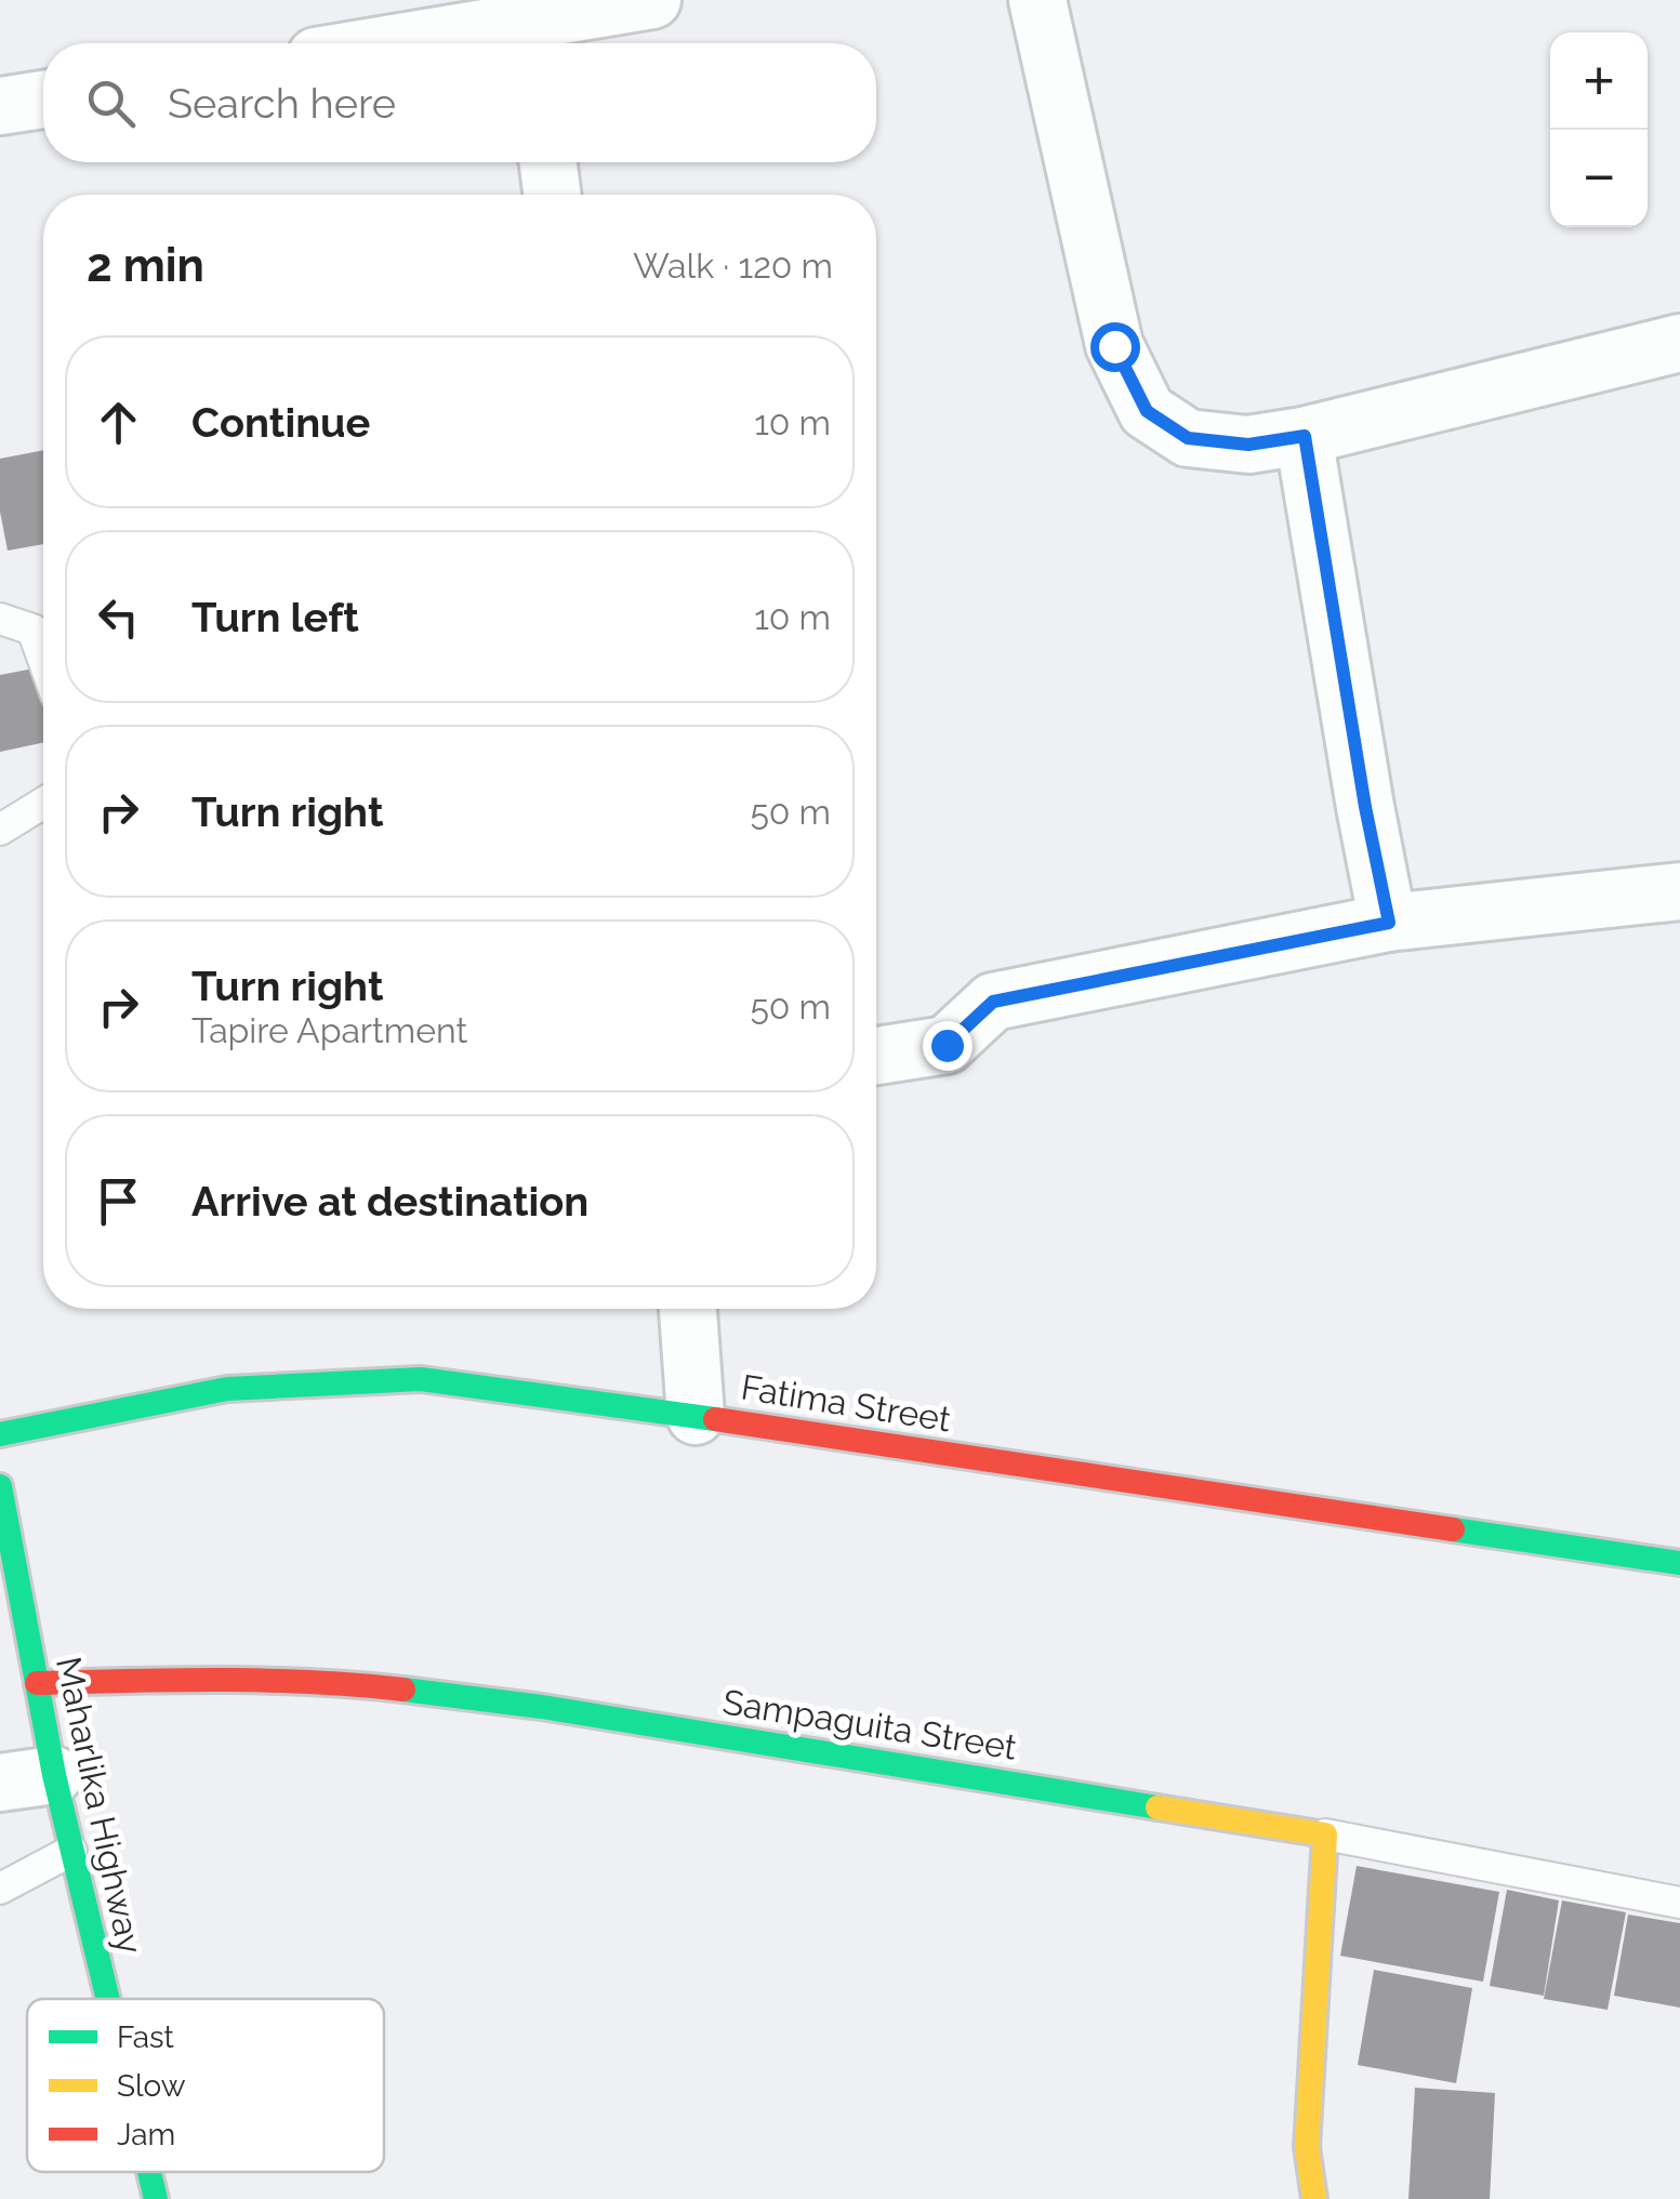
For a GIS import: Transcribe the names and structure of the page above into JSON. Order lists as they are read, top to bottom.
{
  "streets": {
    "street": ["Fatima Street", "Sampaguita Street", "Maharlika Highway"]
  },
  "crossings": [
    ["Sampaguita Street", "Maharlika Highway"]
  ],
  "legend": ["Fast", "Slow", "Jam"],
  "page": {
    "map_buttons": ["+", "−"],
    "search": "Search here",
    "heading": ["2 min", "Walk · 120 m"],
    "list": [
      ["Continue", "10 m"],
      ["Turn left", "10 m"],
      ["Turn right", "50 m"],
      ["Turn right", "Tapire Apartment", "50 m"],
      "Arrive at destination"
    ]
  }
}
